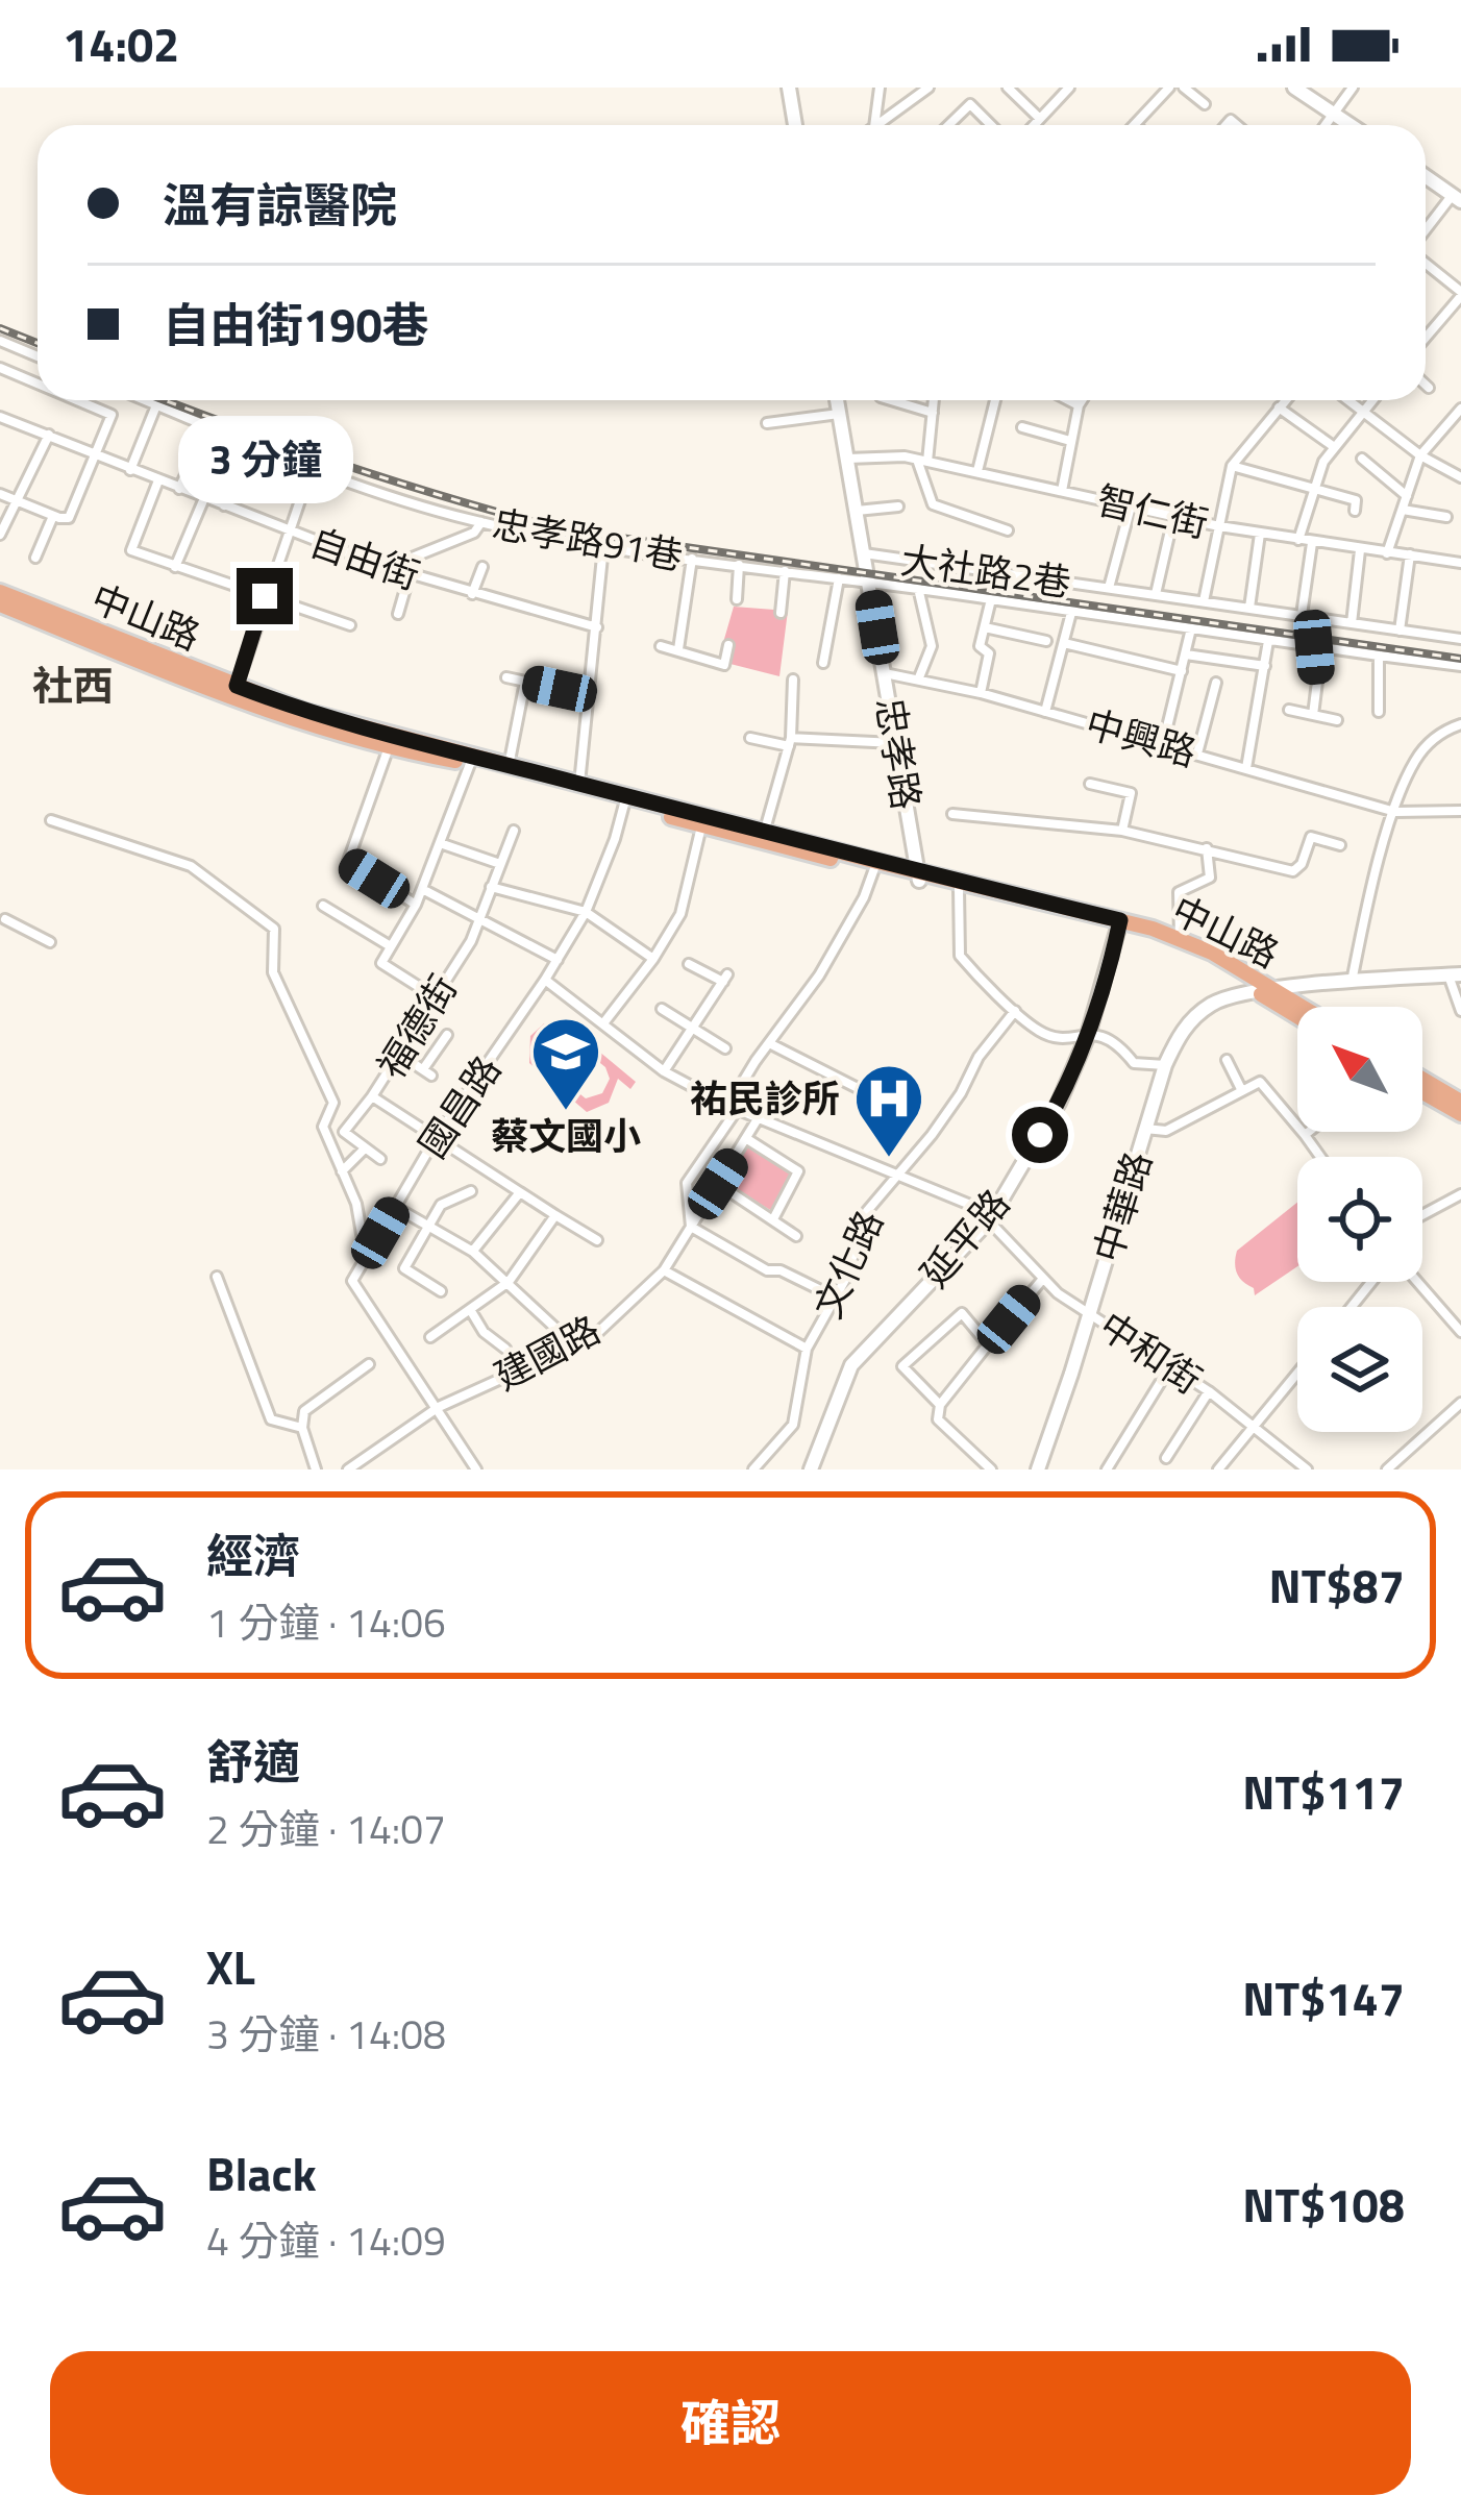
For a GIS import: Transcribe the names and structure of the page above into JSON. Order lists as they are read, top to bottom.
{
  "streets": {
    "main road": ["中山路"],
    "street": [
      "智仁街",
      "忠孝路91巷",
      "自由街",
      "大社路2巷",
      "中興路",
      "忠孝路",
      "福德街",
      "國昌路",
      "中華路",
      "延平路",
      "文化路",
      "建國路",
      "中和街"
    ]
  },
  "crossings": [
    ["智仁街", "忠孝路"],
    ["忠孝路91巷", "忠孝路"],
    ["大社路2巷", "忠孝路"],
    ["中山路", "忠孝路"],
    ["中山路", "國昌路"],
    ["中山路", "中華路"],
    ["中山路", "延平路"],
    ["中山路", "建國路"],
    ["中興路", "忠孝路"],
    ["福德街", "國昌路"],
    ["國昌路", "中和街"],
    ["中華路", "中和街"],
    ["延平路", "中和街"],
    ["文化路", "中和街"],
    ["建國路", "中和街"]
  ],
  "districts": ["社西"],
  "places": {
    "school or university": ["蔡文國小"],
    "hospital": ["祐民診所"]
  },
  "north": "top left",
  "page": {
    "status": "14:02",
    "banner": ["溫有諒醫院", "自由街190巷"],
    "bubble": "3 分鐘",
    "list": [
      {
        "name": "經濟",
        "note": "1 分鐘 · 14:06",
        "value": "NT$87"
      },
      {
        "name": "舒適",
        "note": "2 分鐘 · 14:07",
        "value": "NT$117"
      },
      {
        "name": "XL",
        "note": "3 分鐘 · 14:08",
        "value": "NT$147"
      },
      {
        "name": "Black",
        "note": "4 分鐘 · 14:09",
        "value": "NT$108"
      }
    ],
    "buttons": "確認"
  }
}
